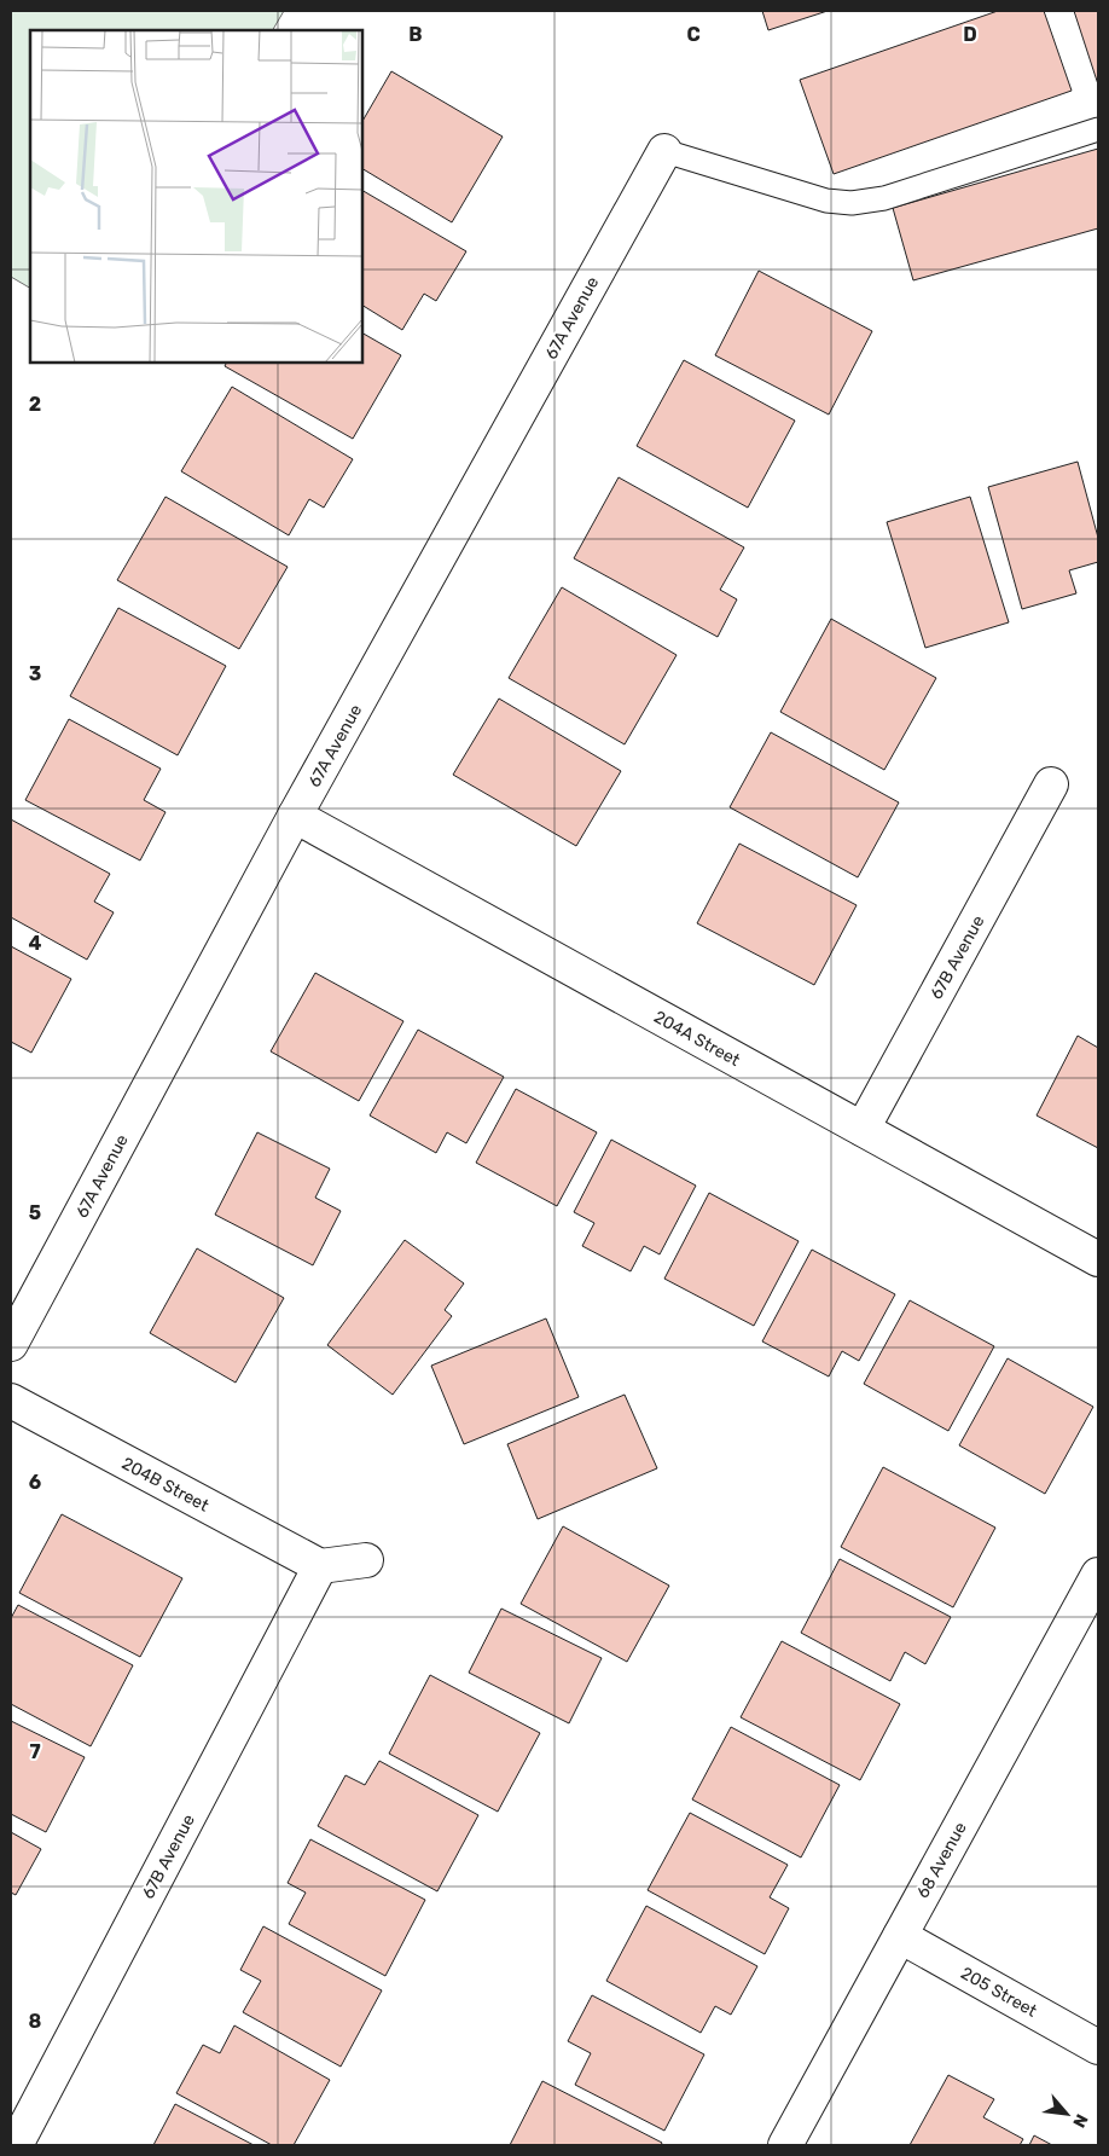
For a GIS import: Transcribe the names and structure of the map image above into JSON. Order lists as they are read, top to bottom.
{
  "streets": {
    "street": [
      "67A Avenue",
      "67B Avenue",
      "204A Street",
      "204B Street",
      "68 Avenue",
      "205 Street"
    ]
  },
  "crossings": [
    ["67A Avenue", "204A Street"],
    ["67B Avenue", "204A Street"],
    ["67B Avenue", "204B Street"],
    ["68 Avenue", "205 Street"]
  ],
  "north": "bottom right",
  "grid": {
    "columns": ["B", "C", "D"],
    "rows": [
      "2",
      "3",
      "4",
      "5",
      "6",
      "7",
      "8"
    ]
  }
}
